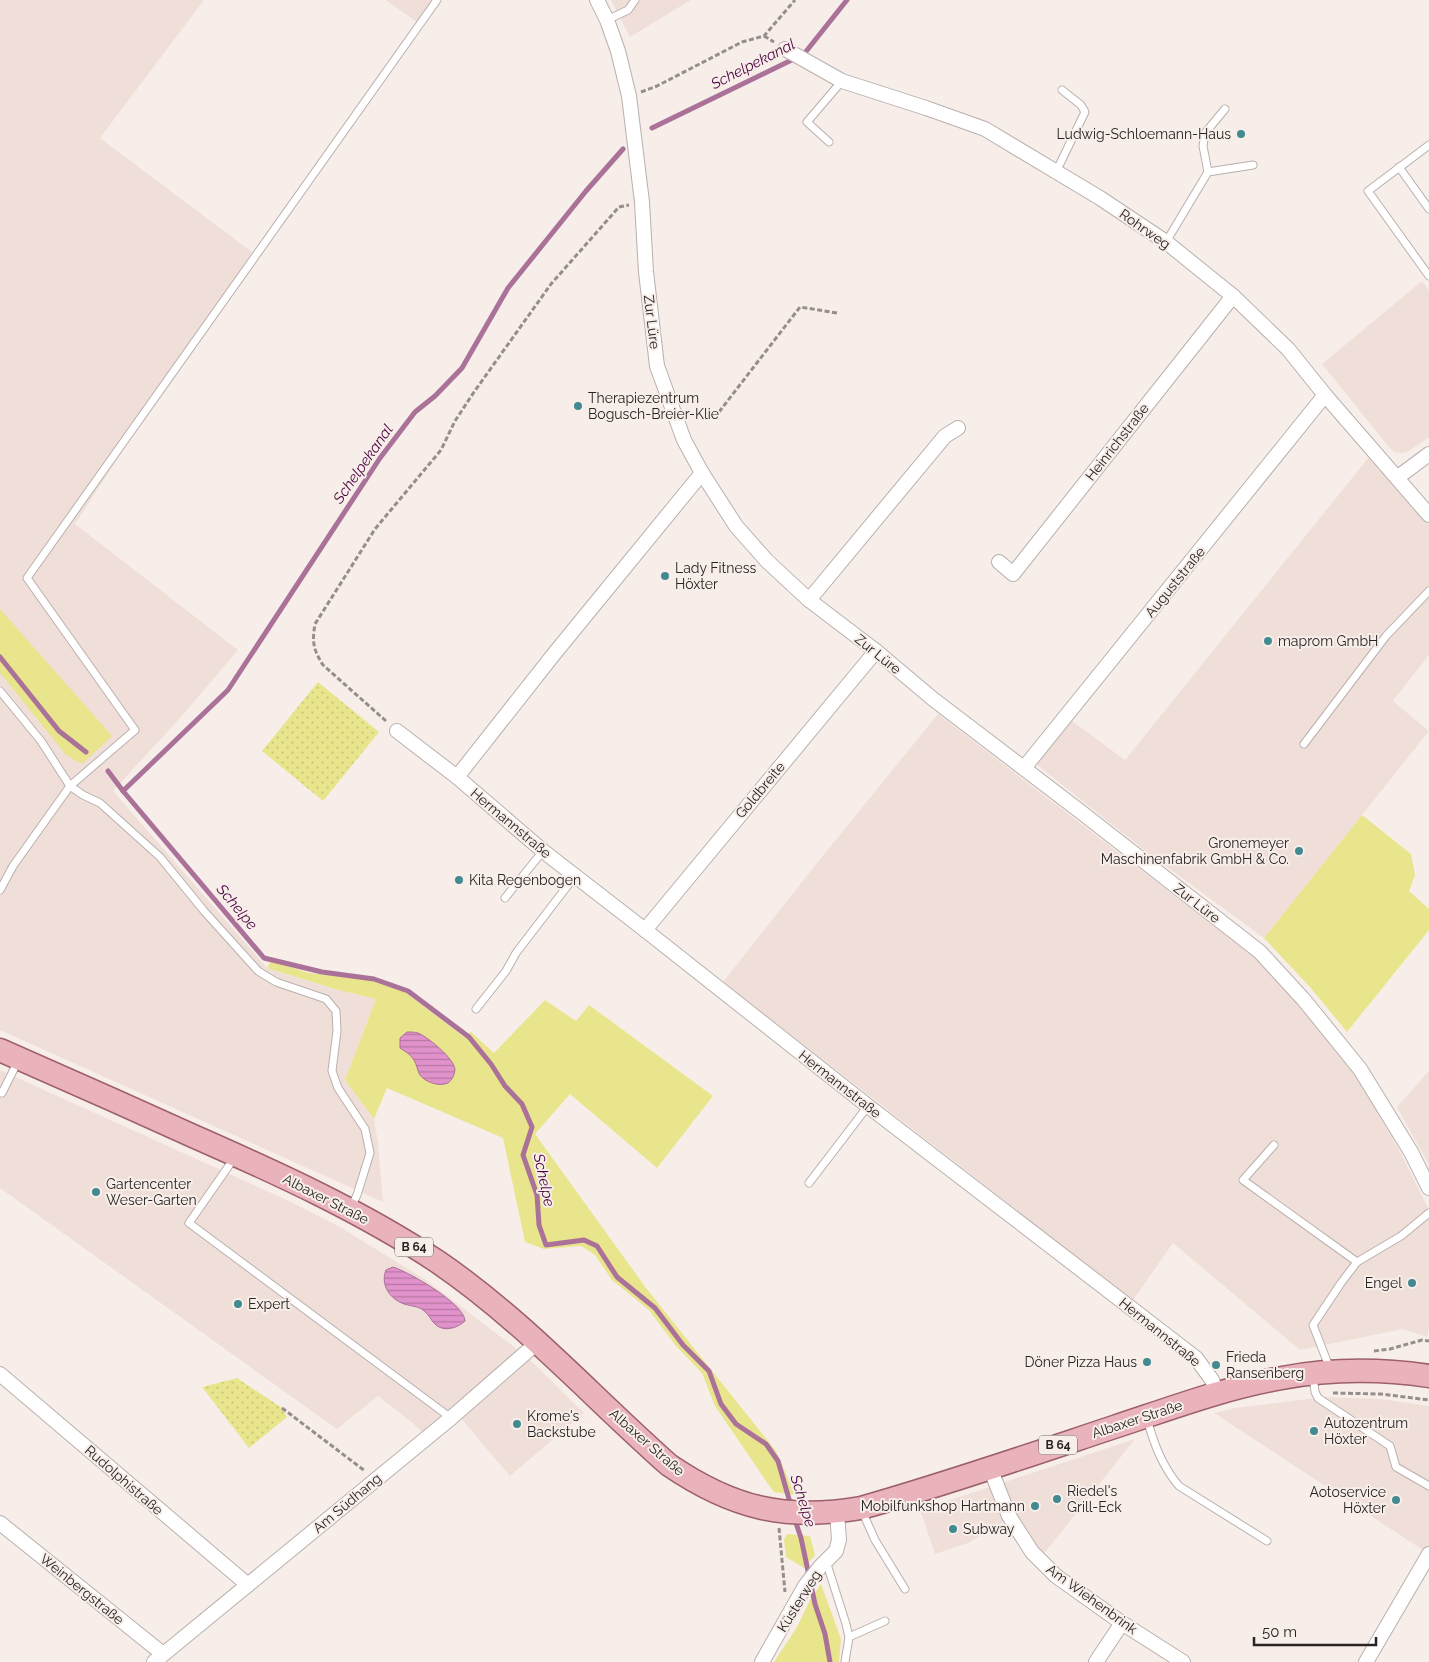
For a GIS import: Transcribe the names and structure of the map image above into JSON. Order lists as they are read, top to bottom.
{
  "streets": {
    "main road": ["Albaxer Straße", "B 64"],
    "street": [
      "Rohrweg",
      "Zur Lüre",
      "Heinrichstraße",
      "Auguststraße",
      "Goldbreite",
      "Hermannstraße",
      "Rudolphistraße",
      "Am Südhang",
      "Weinbergstraße",
      "Am Wiehenbrink",
      "Küsterweg"
    ]
  },
  "crossings": [
    ["Rohrweg", "Heinrichstraße"],
    ["Rohrweg", "Auguststraße"],
    ["Zur Lüre", "Auguststraße"],
    ["Zur Lüre", "Goldbreite"],
    ["Goldbreite", "Hermannstraße"],
    ["Hermannstraße", "Albaxer Straße"],
    ["Albaxer Straße", "Am Südhang"],
    ["Albaxer Straße", "Am Wiehenbrink"],
    ["Albaxer Straße", "Küsterweg"],
    ["Rudolphistraße", "Am Südhang"],
    ["Am Südhang", "Weinbergstraße"]
  ],
  "water": ["Schelpekanal", "Schelpe"],
  "places": [
    "Ludwig-Schloemann-Haus",
    "Therapiezentrum Bogusch-Breier-Klie",
    "Lady Fitness Höxter",
    "maprom GmbH",
    "Gronemeyer Maschinenfabrik GmbH & Co.",
    "Kita Regenbogen",
    "Gartencenter Weser-Garten",
    "Engel",
    "Expert",
    "Döner Pizza Haus",
    "Frieda Ransenberg",
    "Krome's Backstube",
    "Autozentrum Höxter",
    "Riedel's Grill-Eck",
    "Aotoservice Höxter",
    "Mobilfunkshop Hartmann",
    "Subway"
  ],
  "scale_bar": "50 m"
}
